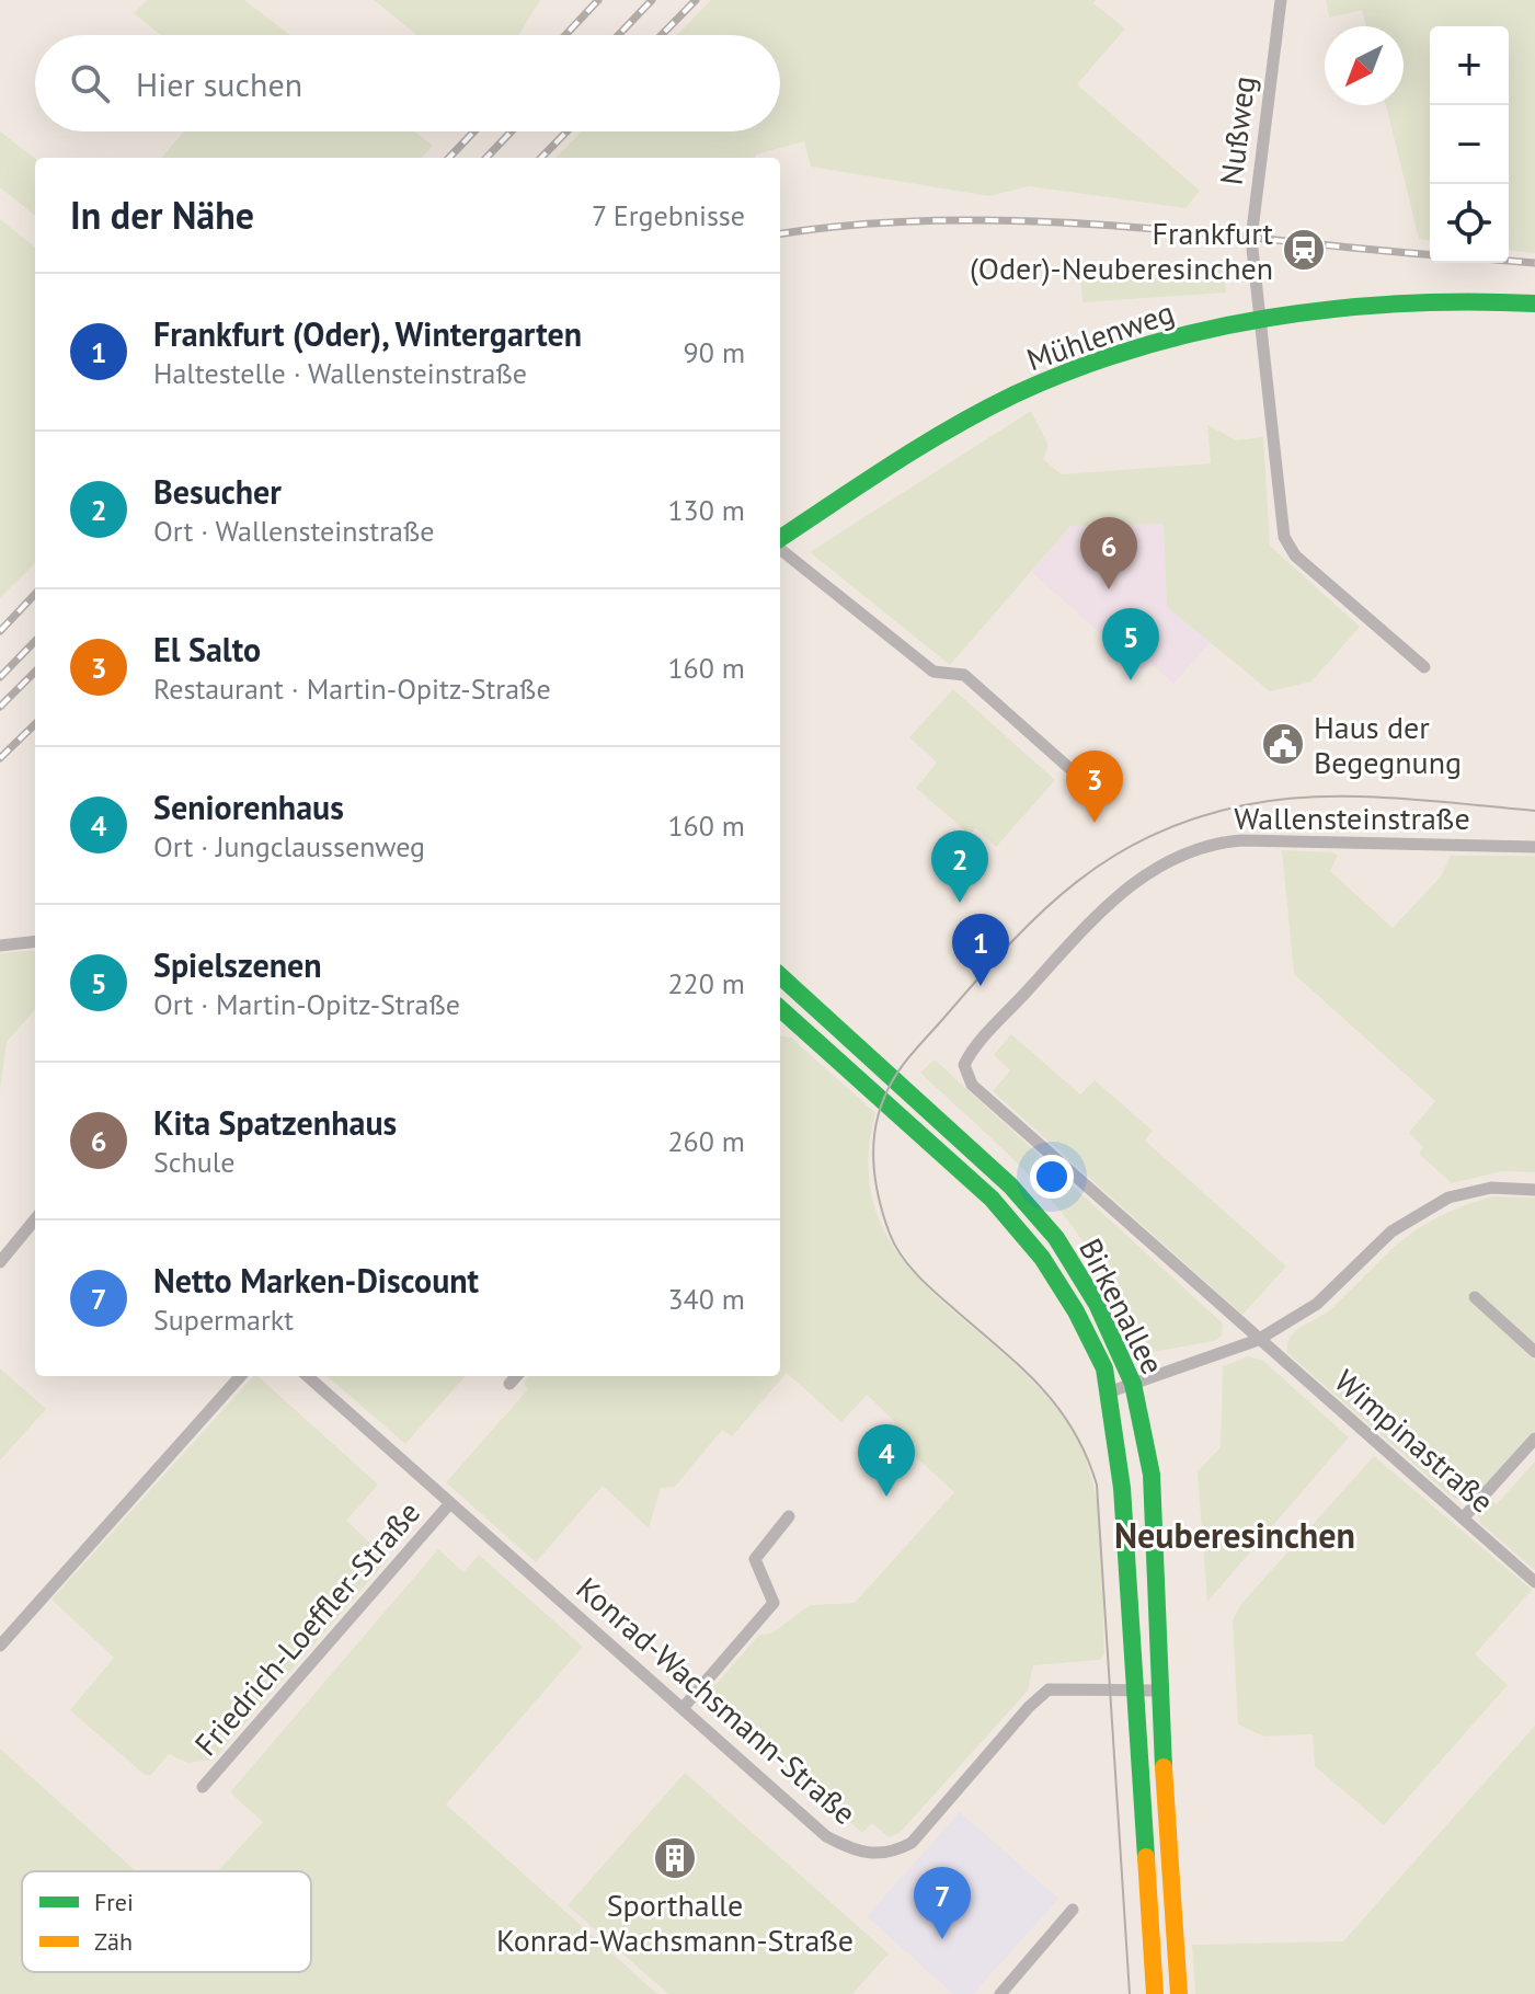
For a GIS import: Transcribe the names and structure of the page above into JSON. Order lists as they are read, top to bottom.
{
  "streets": {
    "street": [
      "Nußweg",
      "Mühlenweg",
      "Wallensteinstraße",
      "Birkenallee",
      "Wimpinastraße",
      "Friedrich-Loeffler-Straße",
      "Konrad-Wachsmann-Straße"
    ]
  },
  "crossings": [
    ["Nußweg", "Mühlenweg"],
    ["Wallensteinstraße", "Birkenallee"],
    ["Birkenallee", "Wimpinastraße"],
    ["Birkenallee", "Konrad-Wachsmann-Straße"],
    ["Friedrich-Loeffler-Straße", "Konrad-Wachsmann-Straße"]
  ],
  "districts": ["Neuberesinchen"],
  "places": {
    "station": ["Frankfurt (Oder)-Neuberesinchen"],
    "public building": ["Haus der Begegnung"],
    "building": ["Sporthalle Konrad-Wachsmann-Straße"]
  },
  "legend": ["Frei", "Zäh"],
  "north": "bottom left",
  "page": {
    "map_buttons": ["+", "−"],
    "search": "Hier suchen",
    "heading": ["In der Nähe", "7 Ergebnisse"],
    "list": [
      {
        "mark": "1",
        "name": "Frankfurt (Oder), Wintergarten",
        "note": "Haltestelle · Wallensteinstraße",
        "value": "90 m"
      },
      {
        "mark": "2",
        "name": "Besucher",
        "note": "Ort · Wallensteinstraße",
        "value": "130 m"
      },
      {
        "mark": "3",
        "name": "El Salto",
        "note": "Restaurant · Martin-Opitz-Straße",
        "value": "160 m"
      },
      {
        "mark": "4",
        "name": "Seniorenhaus",
        "note": "Ort · Jungclaussenweg",
        "value": "160 m"
      },
      {
        "mark": "5",
        "name": "Spielszenen",
        "note": "Ort · Martin-Opitz-Straße",
        "value": "220 m"
      },
      {
        "mark": "6",
        "name": "Kita Spatzenhaus",
        "note": "Schule",
        "value": "260 m"
      },
      {
        "mark": "7",
        "name": "Netto Marken-Discount",
        "note": "Supermarkt",
        "value": "340 m"
      }
    ],
    "pins": [
      "6",
      "5",
      "3",
      "2",
      "1",
      "4",
      "7"
    ]
  }
}
